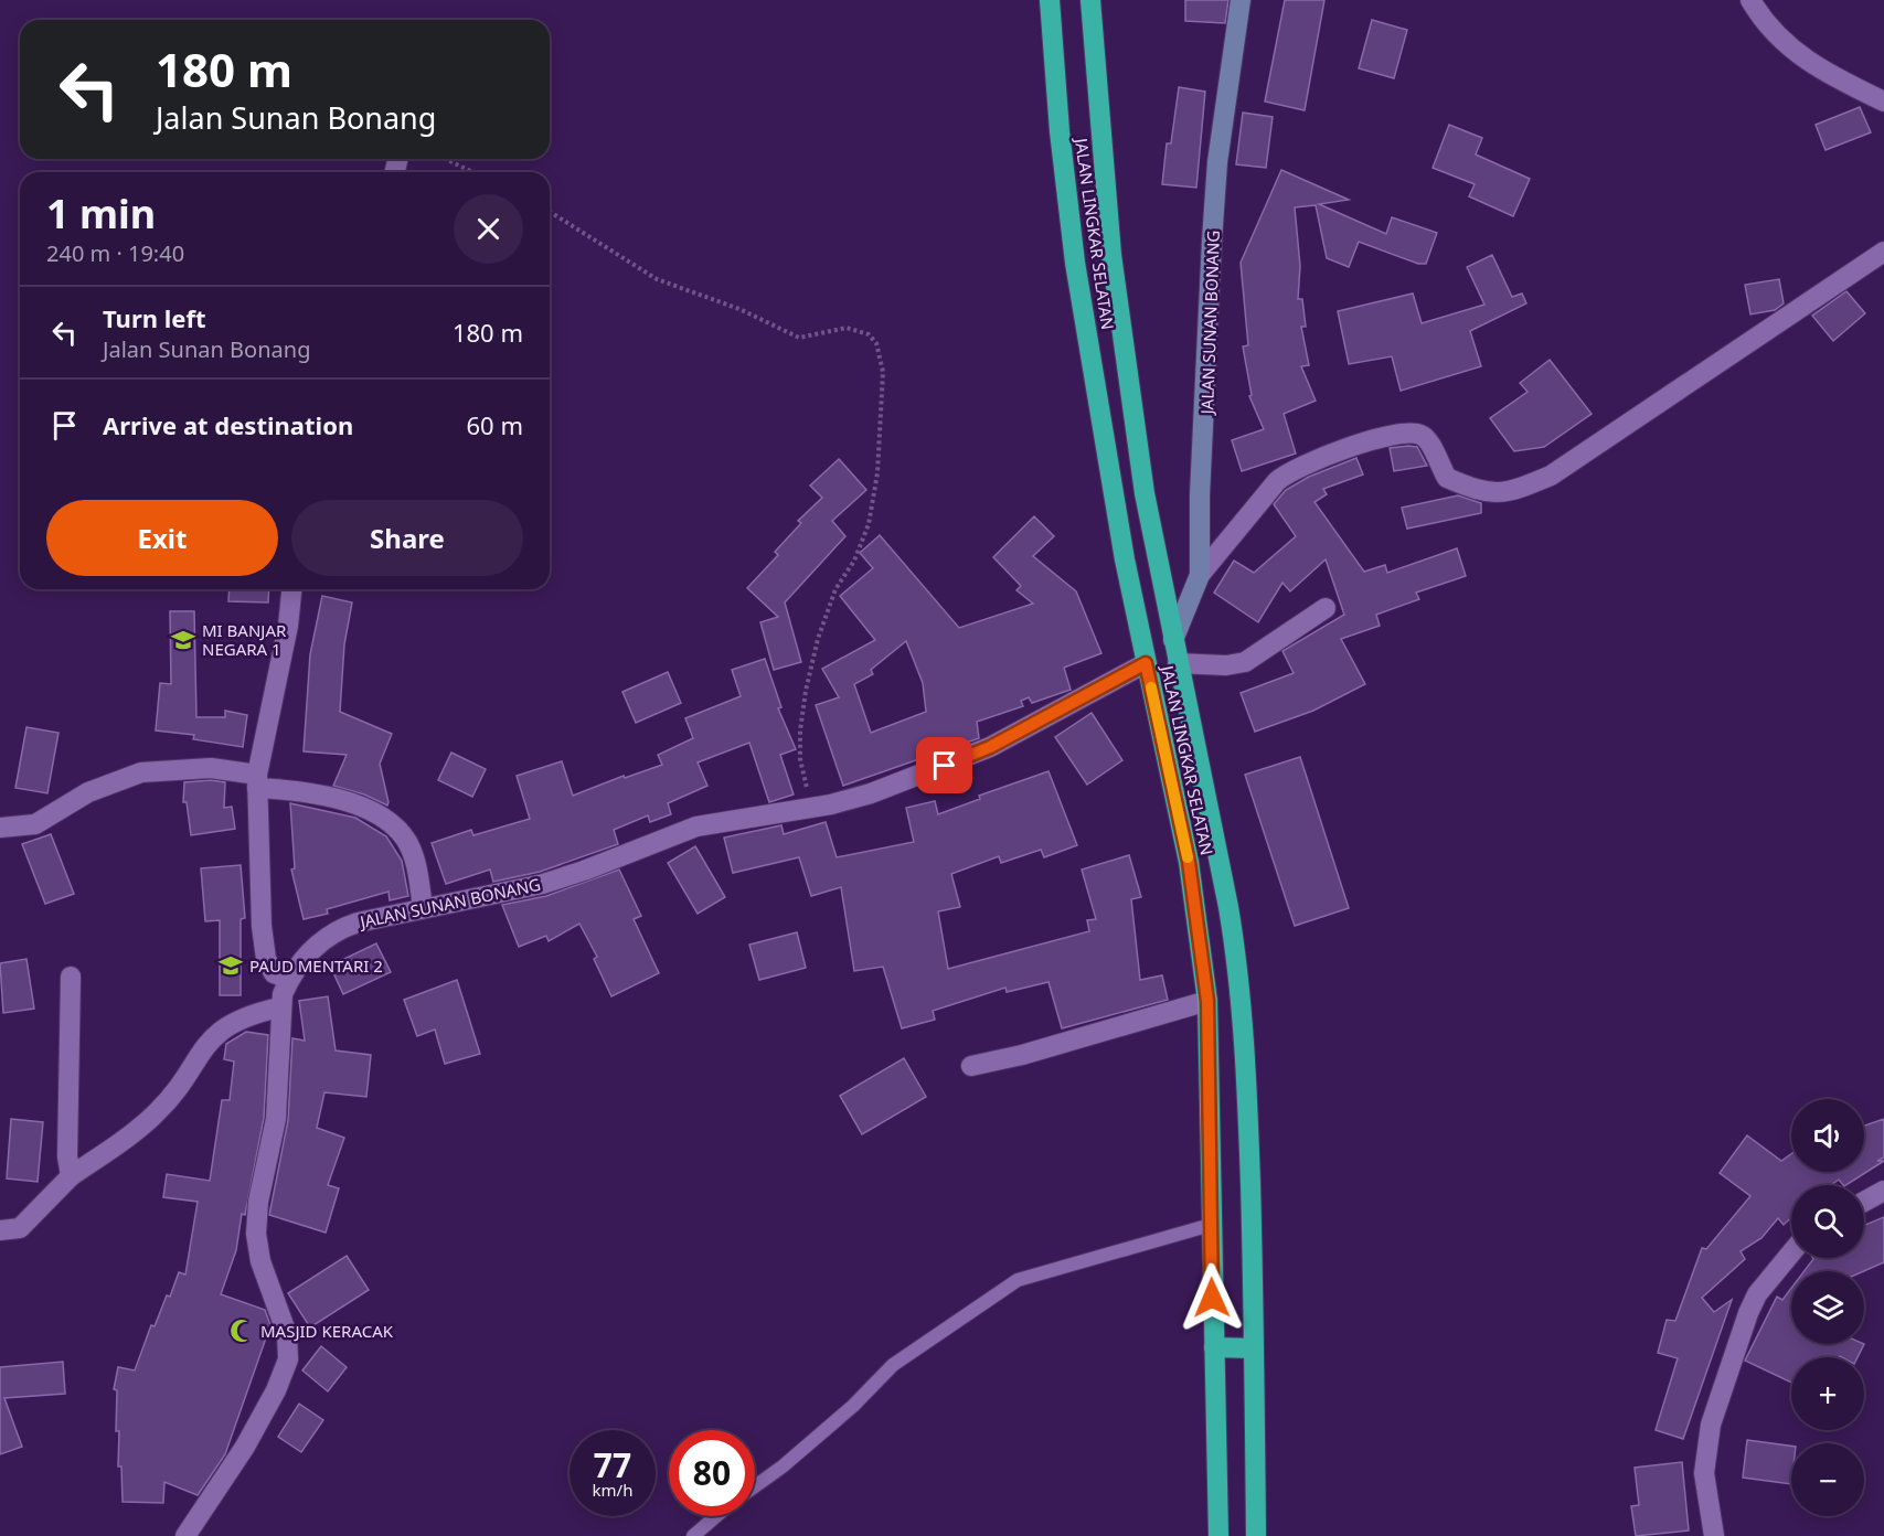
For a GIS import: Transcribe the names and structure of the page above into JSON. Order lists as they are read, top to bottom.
{
  "streets": {
    "highway": ["JALAN LINGKAR SELATAN"],
    "street": ["JALAN SUNAN BONANG"]
  },
  "crossings": [
    ["JALAN LINGKAR SELATAN", "JALAN SUNAN BONANG"]
  ],
  "places": {
    "school or university": ["MI BANJAR NEGARA 1", "PAUD MENTARI 2"],
    "mosque": ["MASJID KERACAK"]
  },
  "page": {
    "turn": ["180 m", "Jalan Sunan Bonang"],
    "heading": ["1 min", "240 m · 19:40"],
    "list": [
      {
        "name": "Turn left",
        "note": "Jalan Sunan Bonang",
        "value": "180 m"
      },
      {
        "name": "Arrive at destination",
        "value": "60 m"
      }
    ],
    "buttons": ["Exit", "Share"],
    "map_buttons": ["+", "−"],
    "speed": "77 km/h",
    "limit": "80"
  }
}
